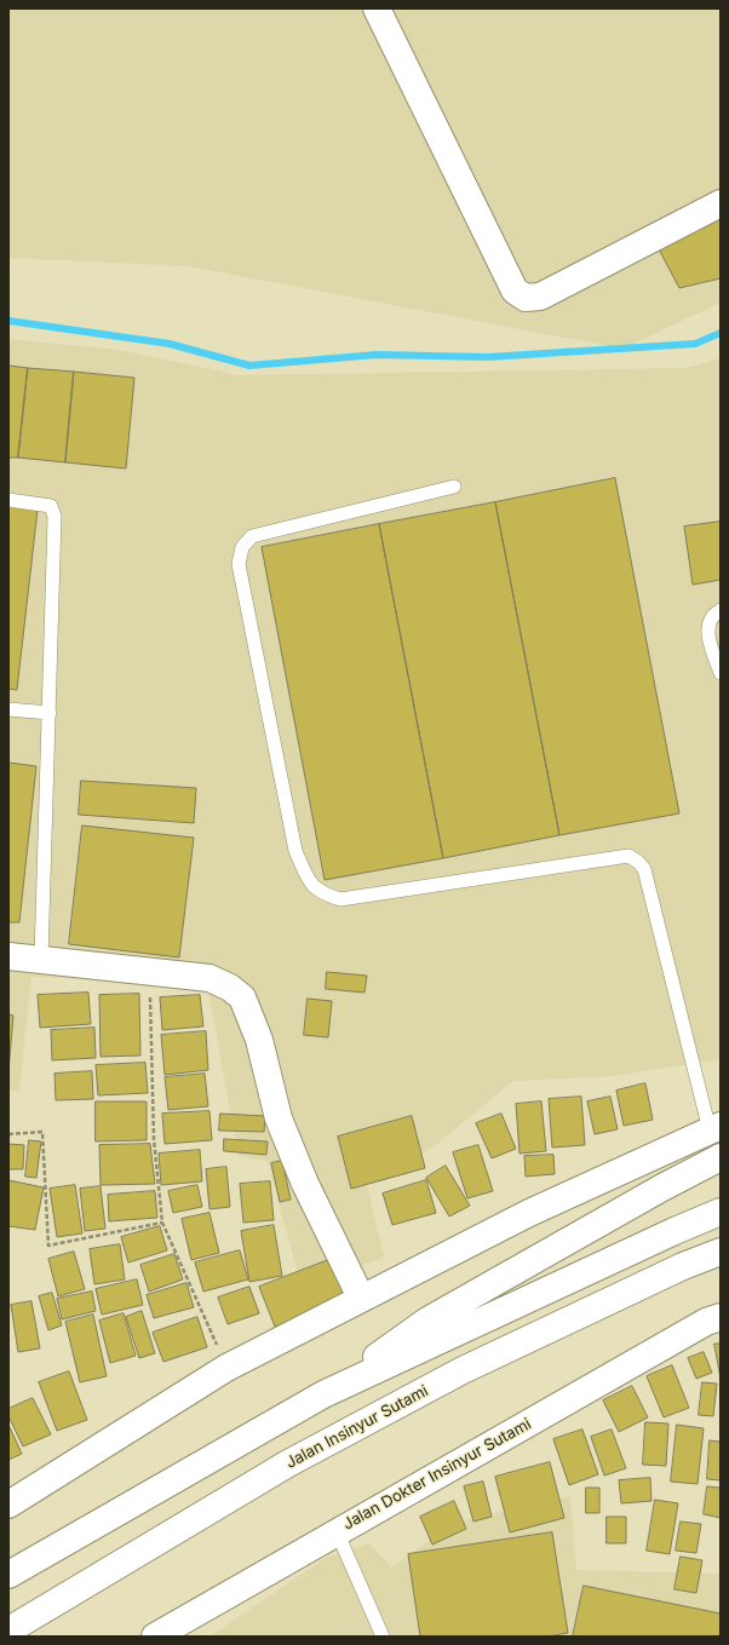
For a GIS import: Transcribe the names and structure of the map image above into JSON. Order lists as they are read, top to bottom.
{
  "streets": {
    "main road": ["Jalan Insinyur Sutami", "Jalan Dokter Insinyur Sutami"]
  }
}
